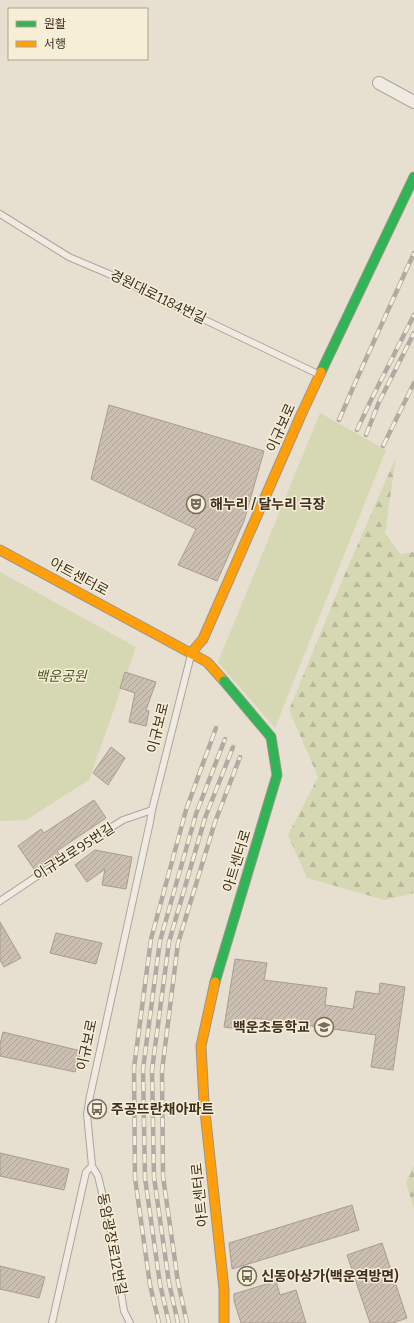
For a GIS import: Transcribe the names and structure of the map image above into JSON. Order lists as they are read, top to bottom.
{
  "streets": {
    "street": ["이규보로", "아트센터로"],
    "lane": ["경원대로1184번길", "이규보로95번길", "동암광장로12번길"]
  },
  "crossings": [
    ["경원대로1184번길", "이규보로"],
    ["이규보로", "아트센터로"],
    ["이규보로", "이규보로95번길"],
    ["이규보로", "동암광장로12번길"]
  ],
  "parks": ["백운공원"],
  "places": {
    "theatre": ["해누리 / 달누리 극장"],
    "school or university": ["백운초등학교"],
    "bus stop": ["주공뜨란채아파트", "신동아상가(백운역방면)"]
  },
  "legend": ["원활", "서행"]
}
